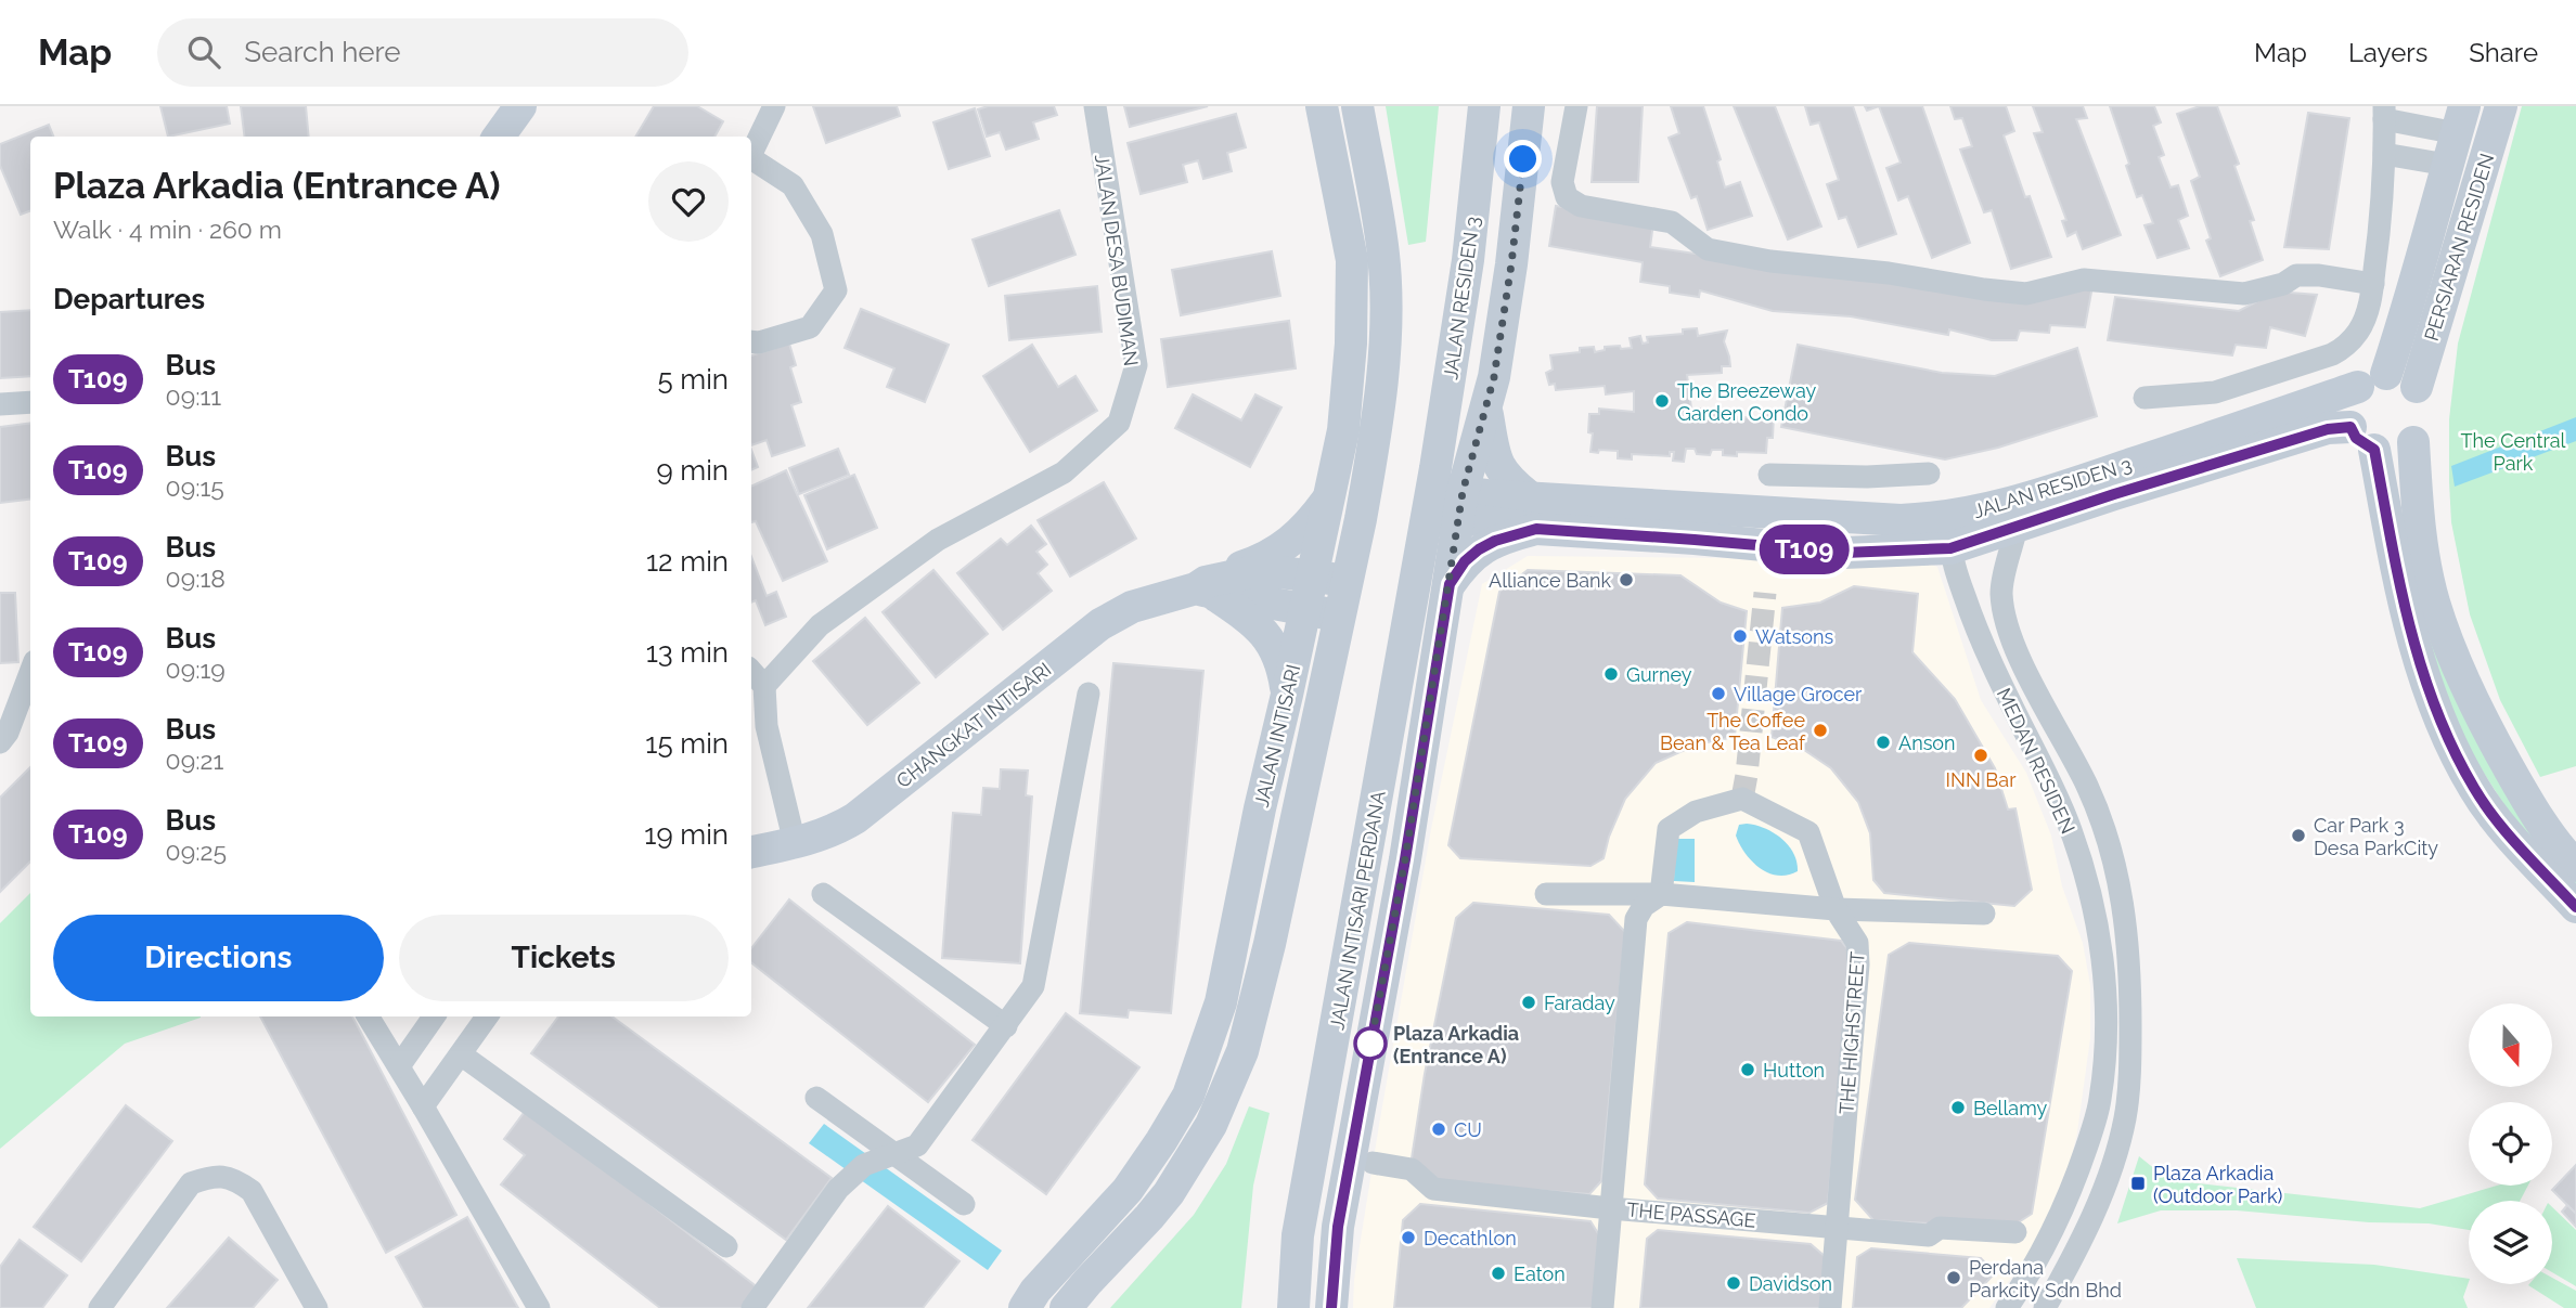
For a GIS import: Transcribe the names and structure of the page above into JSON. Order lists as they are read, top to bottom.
{
  "streets": {
    "street": [
      "PERSIARAN RESIDEN",
      "JALAN DESA BUDIMAN",
      "JALAN RESIDEN 3",
      "CHANGKAT INTISARI",
      "JALAN INTISARI",
      "MEDAN RESIDEN",
      "JALAN INTISARI PERDANA",
      "THE HIGHSTREET",
      "THE PASSAGE"
    ]
  },
  "crossings": [
    ["PERSIARAN RESIDEN", "JALAN RESIDEN 3"],
    ["JALAN RESIDEN 3", "MEDAN RESIDEN"],
    ["JALAN RESIDEN 3", "JALAN INTISARI PERDANA"],
    ["CHANGKAT INTISARI", "JALAN INTISARI"],
    ["THE HIGHSTREET", "THE PASSAGE"]
  ],
  "parks": ["The Central Park"],
  "places": {
    "other": [
      "The Breezeway Garden Condo",
      "Alliance Bank",
      "Watsons",
      "Gurney",
      "Village Grocer",
      "The Coffee Bean & Tea Leaf",
      "Anson",
      "INN Bar",
      "Car Park 3 Desa ParkCity",
      "Faraday",
      "Plaza Arkadia (Entrance A)",
      "Hutton",
      "Bellamy",
      "CU",
      "Decathlon",
      "Eaton",
      "Perdana Parkcity Sdn Bhd",
      "Davidson"
    ],
    "transit": ["Plaza Arkadia (Outdoor Park)"]
  },
  "lines": ["bus line T109"],
  "north": "bottom",
  "page": {
    "header": "Map",
    "search": "Search here",
    "nav": ["Map", "Layers", "Share"],
    "on_map": "T109",
    "heading": [
      ["Plaza Arkadia (Entrance A)", "Walk · 4 min · 260 m"],
      "Departures"
    ],
    "list": [
      {
        "mark": "T109",
        "name": "Bus",
        "note": "09:11",
        "value": "5 min"
      },
      {
        "mark": "T109",
        "name": "Bus",
        "note": "09:15",
        "value": "9 min"
      },
      {
        "mark": "T109",
        "name": "Bus",
        "note": "09:18",
        "value": "12 min"
      },
      {
        "mark": "T109",
        "name": "Bus",
        "note": "09:19",
        "value": "13 min"
      },
      {
        "mark": "T109",
        "name": "Bus",
        "note": "09:21",
        "value": "15 min"
      },
      {
        "mark": "T109",
        "name": "Bus",
        "note": "09:25",
        "value": "19 min"
      }
    ],
    "buttons": ["Directions", "Tickets"]
  }
}
